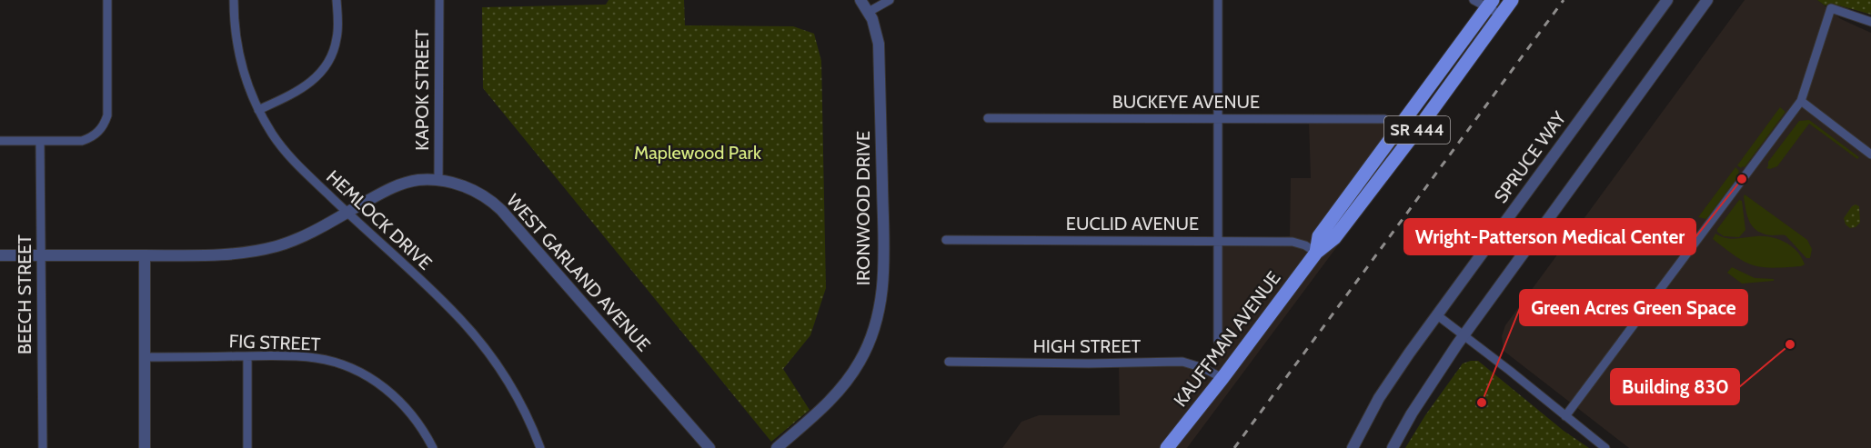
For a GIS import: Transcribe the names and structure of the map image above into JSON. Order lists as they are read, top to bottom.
{
  "streets": {
    "main road": ["SR 444", "KAUFFMAN AVENUE"],
    "street": [
      "KAPOK STREET",
      "BUCKEYE AVENUE",
      "SPRUCE WAY",
      "IRONWOOD DRIVE",
      "HEMLOCK DRIVE",
      "EUCLID AVENUE",
      "WEST GARLAND AVENUE",
      "BEECH STREET",
      "FIG STREET",
      "HIGH STREET"
    ]
  },
  "crossings": [
    ["KAPOK STREET", "WEST GARLAND AVENUE"],
    ["HEMLOCK DRIVE", "WEST GARLAND AVENUE"],
    ["EUCLID AVENUE", "KAUFFMAN AVENUE"],
    ["WEST GARLAND AVENUE", "BEECH STREET"],
    ["KAUFFMAN AVENUE", "HIGH STREET"]
  ],
  "parks": ["Maplewood Park"],
  "places": ["Wright-Patterson Medical Center", "Building 830", "Green Acres Green Space"]
}
